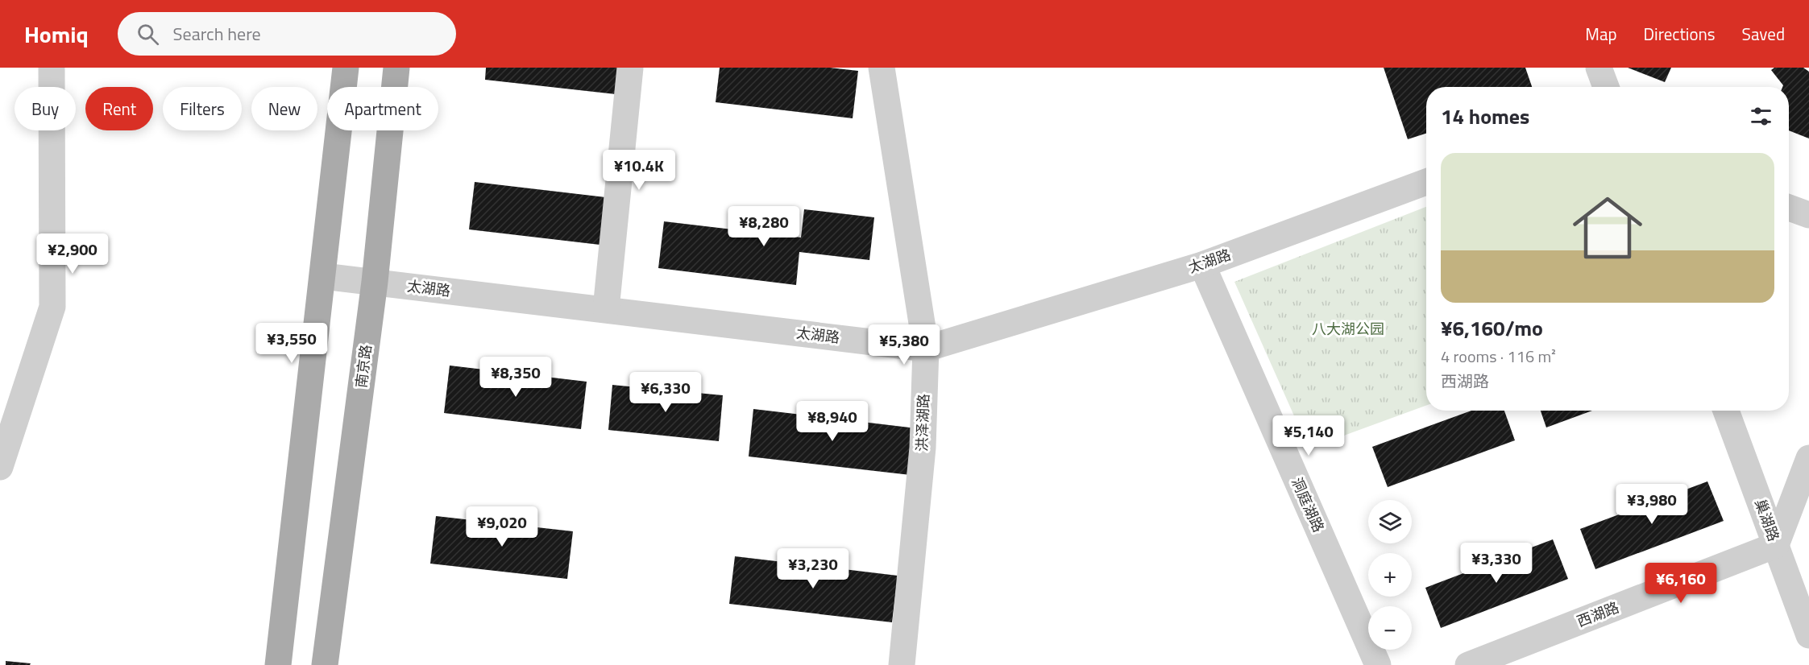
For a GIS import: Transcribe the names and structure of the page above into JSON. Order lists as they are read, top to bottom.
{
  "streets": {
    "main road": ["南京路"],
    "street": [
      "太湖路",
      "洪泽湖路",
      "洞庭湖路",
      "巢湖路",
      "西湖路"
    ]
  },
  "crossings": [
    ["太湖路", "南京路"],
    ["太湖路", "洪泽湖路"],
    ["太湖路", "洞庭湖路"],
    ["巢湖路", "西湖路"]
  ],
  "parks": ["八大湖公园"],
  "page": {
    "header": "Homiq",
    "search": "Search here",
    "nav": ["Map", "Directions", "Saved"],
    "chip": [
      "Buy",
      "Rent",
      "Filters",
      "New",
      "Apartment"
    ],
    "heading": "14 homes",
    "list": [
      {
        "name": "¥6,160/mo",
        "note": "4 rooms · 116 m² · 西湖路"
      }
    ],
    "price": [
      "¥10.4K",
      "¥8,280",
      "¥2,900",
      "¥3,550",
      "¥5,380",
      "¥8,350",
      "¥6,330",
      "¥8,940",
      "¥5,140",
      "¥3,980",
      "¥9,020",
      "¥3,330",
      "¥3,230",
      "¥6,160"
    ],
    "map_buttons": ["+", "−"]
  }
}
